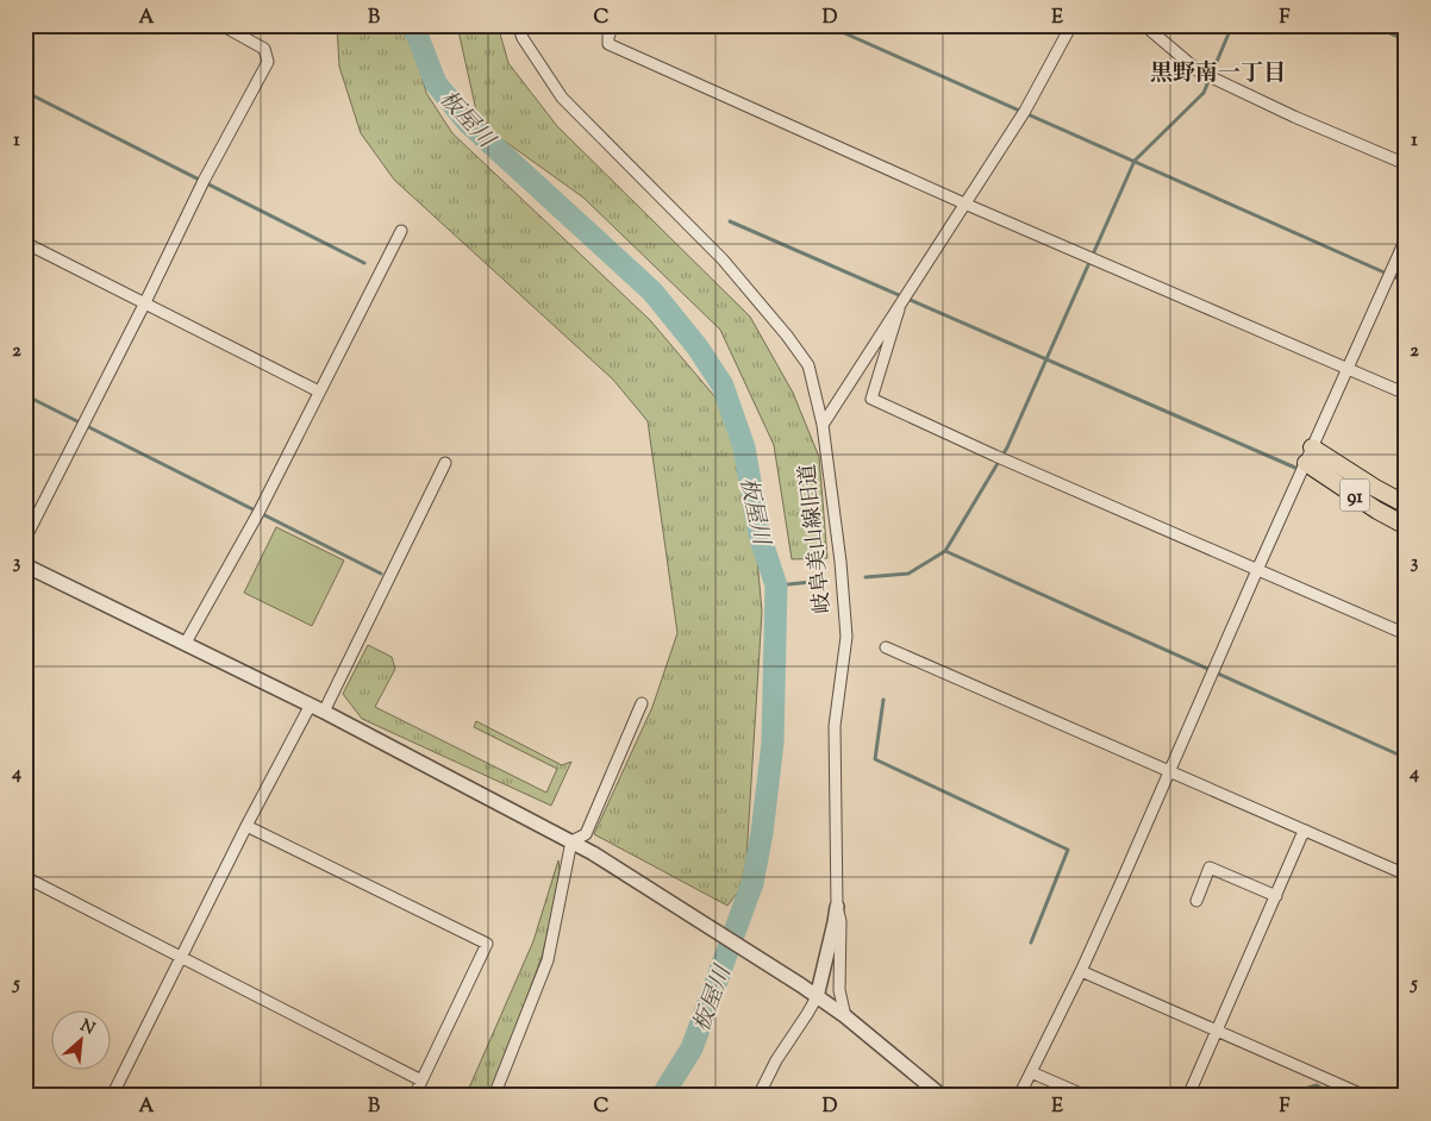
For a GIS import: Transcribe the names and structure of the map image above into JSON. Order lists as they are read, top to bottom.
{
  "streets": {
    "main road": ["91"],
    "street": ["岐阜美山線旧道"]
  },
  "districts": ["黒野南一丁目"],
  "water": ["板屋川"],
  "north": "top right",
  "grid": {
    "columns": [
      "A",
      "B",
      "C",
      "D",
      "E",
      "F"
    ],
    "rows": [
      "1",
      "2",
      "3",
      "4",
      "5"
    ]
  }
}
